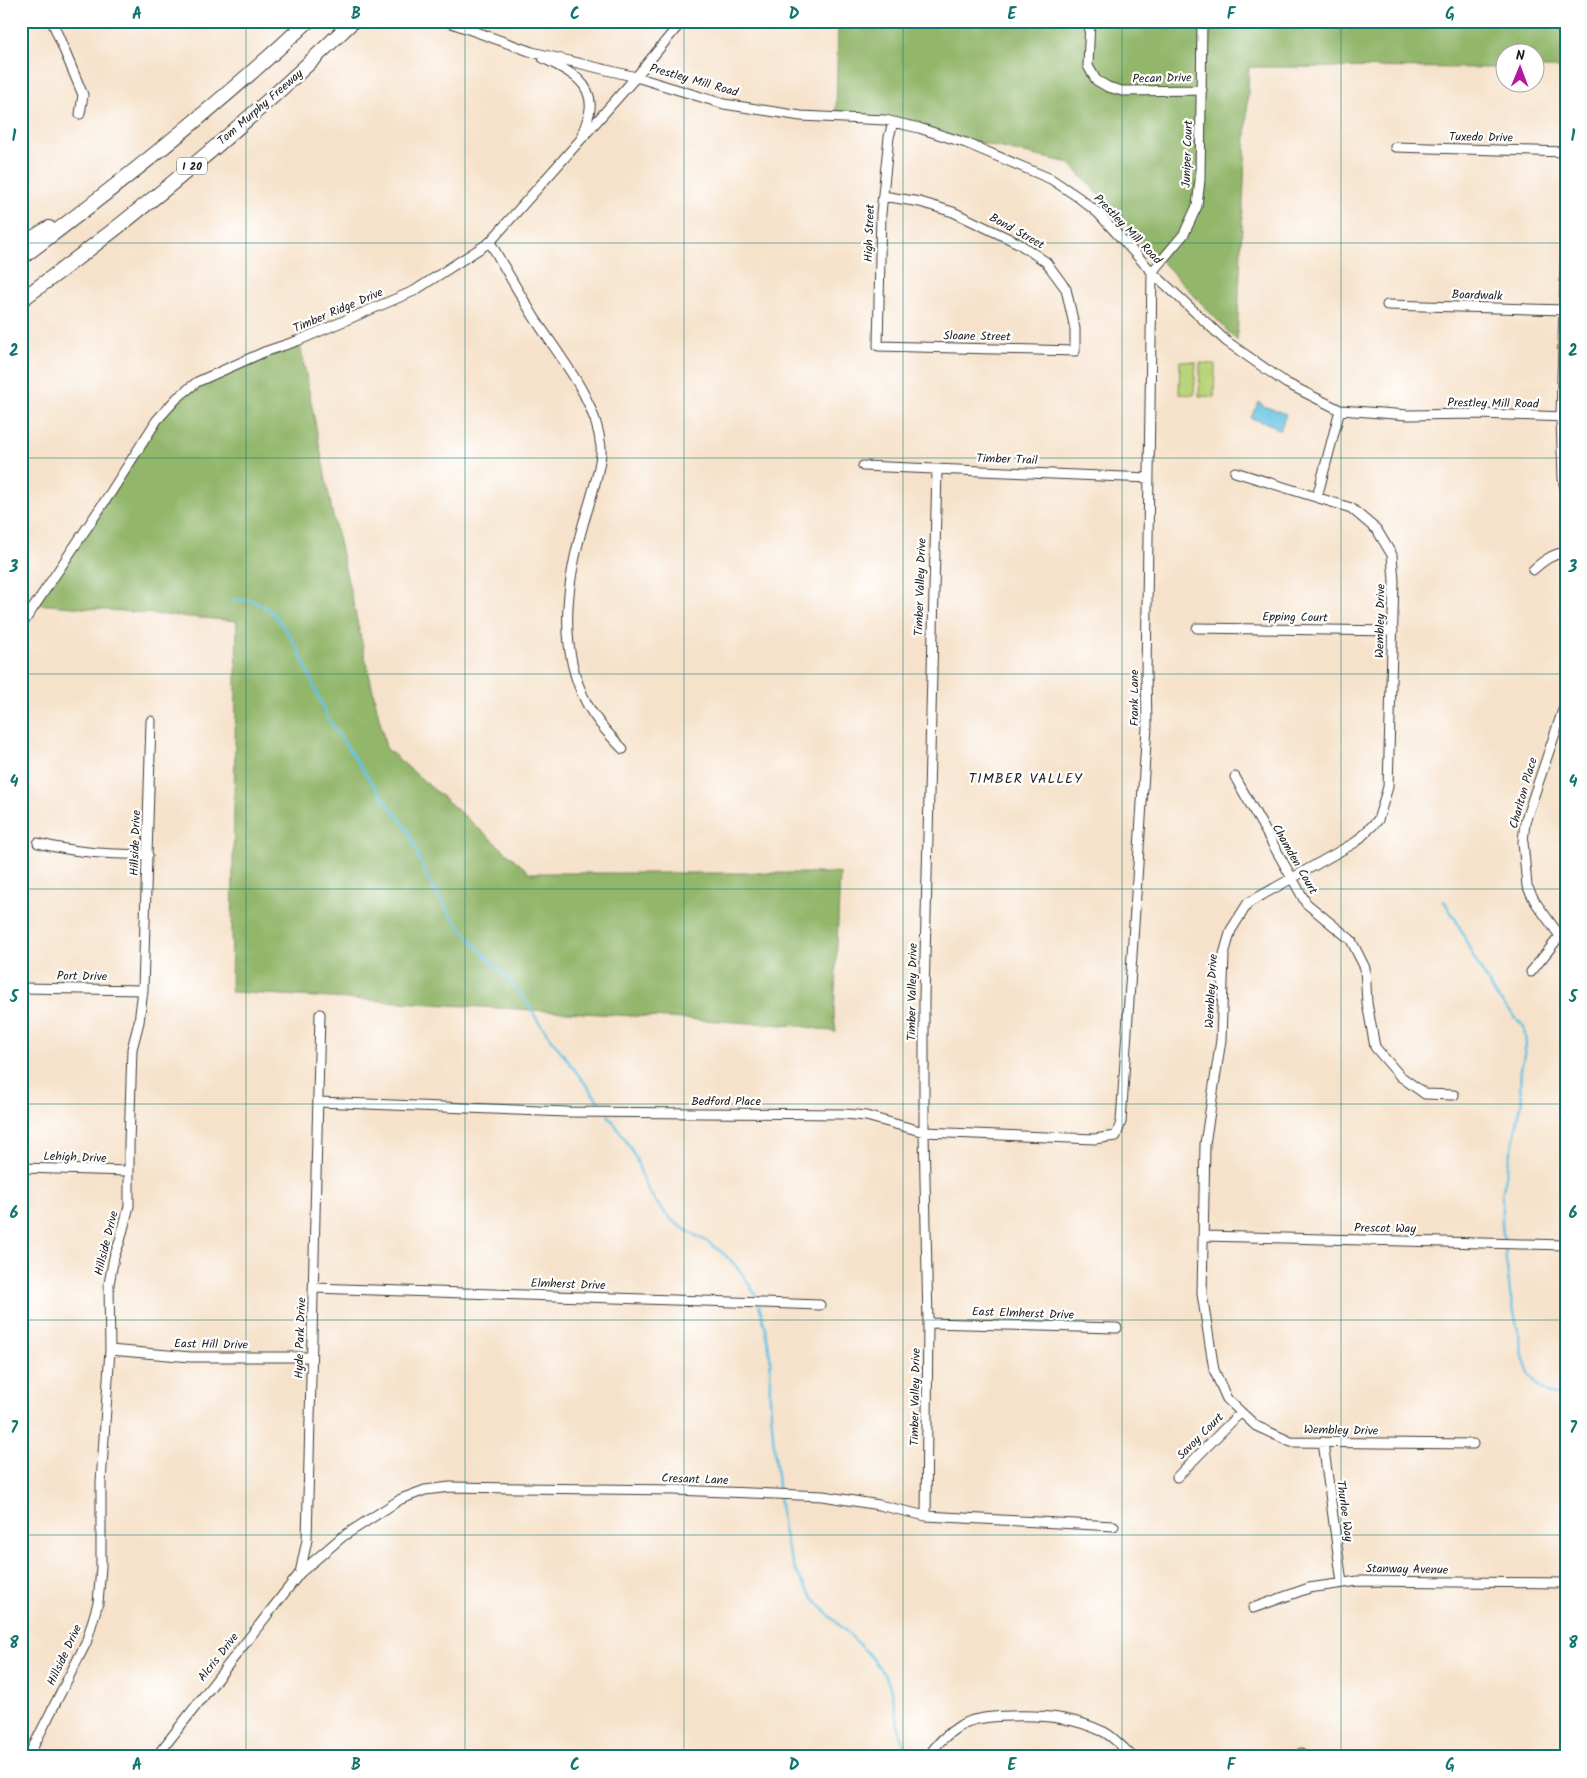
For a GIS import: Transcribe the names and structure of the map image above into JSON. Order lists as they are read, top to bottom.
{
  "streets": {
    "highway": ["Tom Murphy Freeway", "I 20"],
    "street": [
      "Pecan Drive",
      "Prestley Mill Road",
      "Tuxedo Drive",
      "Juniper Court",
      "Bond Street",
      "High Street",
      "Boardwalk",
      "Timber Ridge Drive",
      "Sloane Street",
      "Timber Trail",
      "Timber Valley Drive",
      "Epping Court",
      "Wembley Drive",
      "Frank Lane",
      "Charlton Place",
      "Hillside Drive",
      "Chamden Court",
      "Port Drive",
      "Bedford Place",
      "Lehigh Drive",
      "Prescot Way",
      "Elmherst Drive",
      "East Elmherst Drive",
      "Hyde Park Drive",
      "East Hill Drive",
      "Savoy Court",
      "Cresant Lane",
      "Thurloe Way",
      "Stanway Avenue",
      "Alcris Drive"
    ]
  },
  "crossings": [
    ["Pecan Drive", "Juniper Court"],
    ["Prestley Mill Road", "Juniper Court"],
    ["Prestley Mill Road", "High Street"],
    ["Prestley Mill Road", "Timber Ridge Drive"],
    ["Prestley Mill Road", "Frank Lane"],
    ["Juniper Court", "Frank Lane"],
    ["Bond Street", "High Street"],
    ["Bond Street", "Sloane Street"],
    ["High Street", "Sloane Street"],
    ["Timber Trail", "Timber Valley Drive"],
    ["Timber Trail", "Frank Lane"],
    ["Timber Valley Drive", "Bedford Place"],
    ["Timber Valley Drive", "East Elmherst Drive"],
    ["Timber Valley Drive", "Cresant Lane"],
    ["Epping Court", "Wembley Drive"],
    ["Wembley Drive", "Chamden Court"],
    ["Wembley Drive", "Prescot Way"],
    ["Wembley Drive", "Savoy Court"],
    ["Wembley Drive", "Thurloe Way"],
    ["Frank Lane", "Bedford Place"],
    ["Hillside Drive", "Port Drive"],
    ["Hillside Drive", "Lehigh Drive"],
    ["Hillside Drive", "East Hill Drive"],
    ["Bedford Place", "Hyde Park Drive"],
    ["Elmherst Drive", "Hyde Park Drive"],
    ["Hyde Park Drive", "East Hill Drive"],
    ["Hyde Park Drive", "Cresant Lane"],
    ["Hyde Park Drive", "Alcris Drive"],
    ["Cresant Lane", "Alcris Drive"],
    ["Thurloe Way", "Stanway Avenue"]
  ],
  "districts": ["TIMBER VALLEY"],
  "north": "top",
  "grid": {
    "columns": [
      "A",
      "B",
      "C",
      "D",
      "E",
      "F",
      "G"
    ],
    "rows": [
      "1",
      "2",
      "3",
      "4",
      "5",
      "6",
      "7",
      "8"
    ]
  }
}
